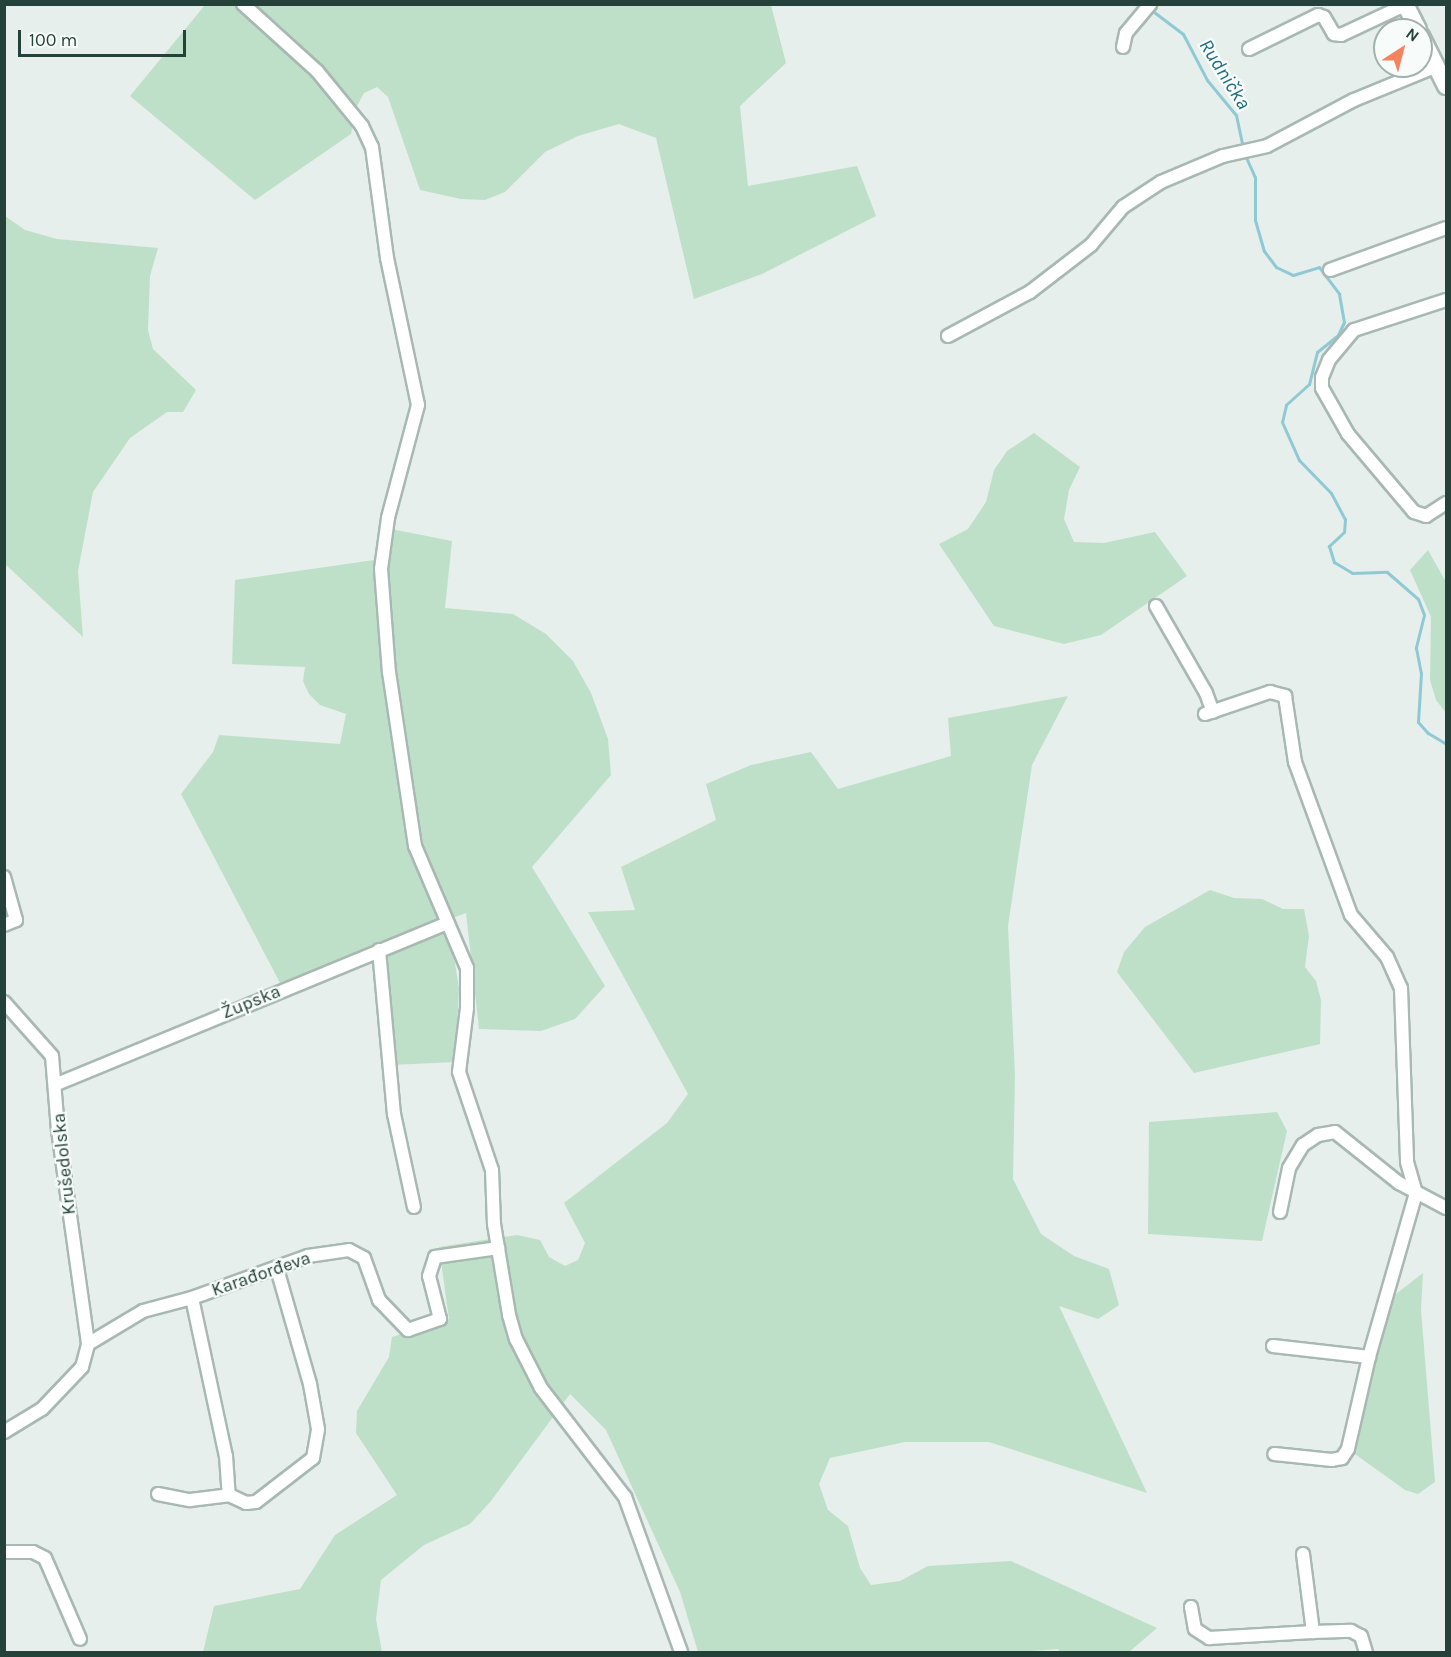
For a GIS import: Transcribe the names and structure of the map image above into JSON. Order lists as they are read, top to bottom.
{
  "streets": {
    "street": ["Župska", "Krušedolska", "Karađorđeva"]
  },
  "crossings": [
    ["Župska", "Krušedolska"],
    ["Krušedolska", "Karađorđeva"]
  ],
  "water": ["Rudnička"],
  "scale_bar": "100 m",
  "north": "top right"
}
